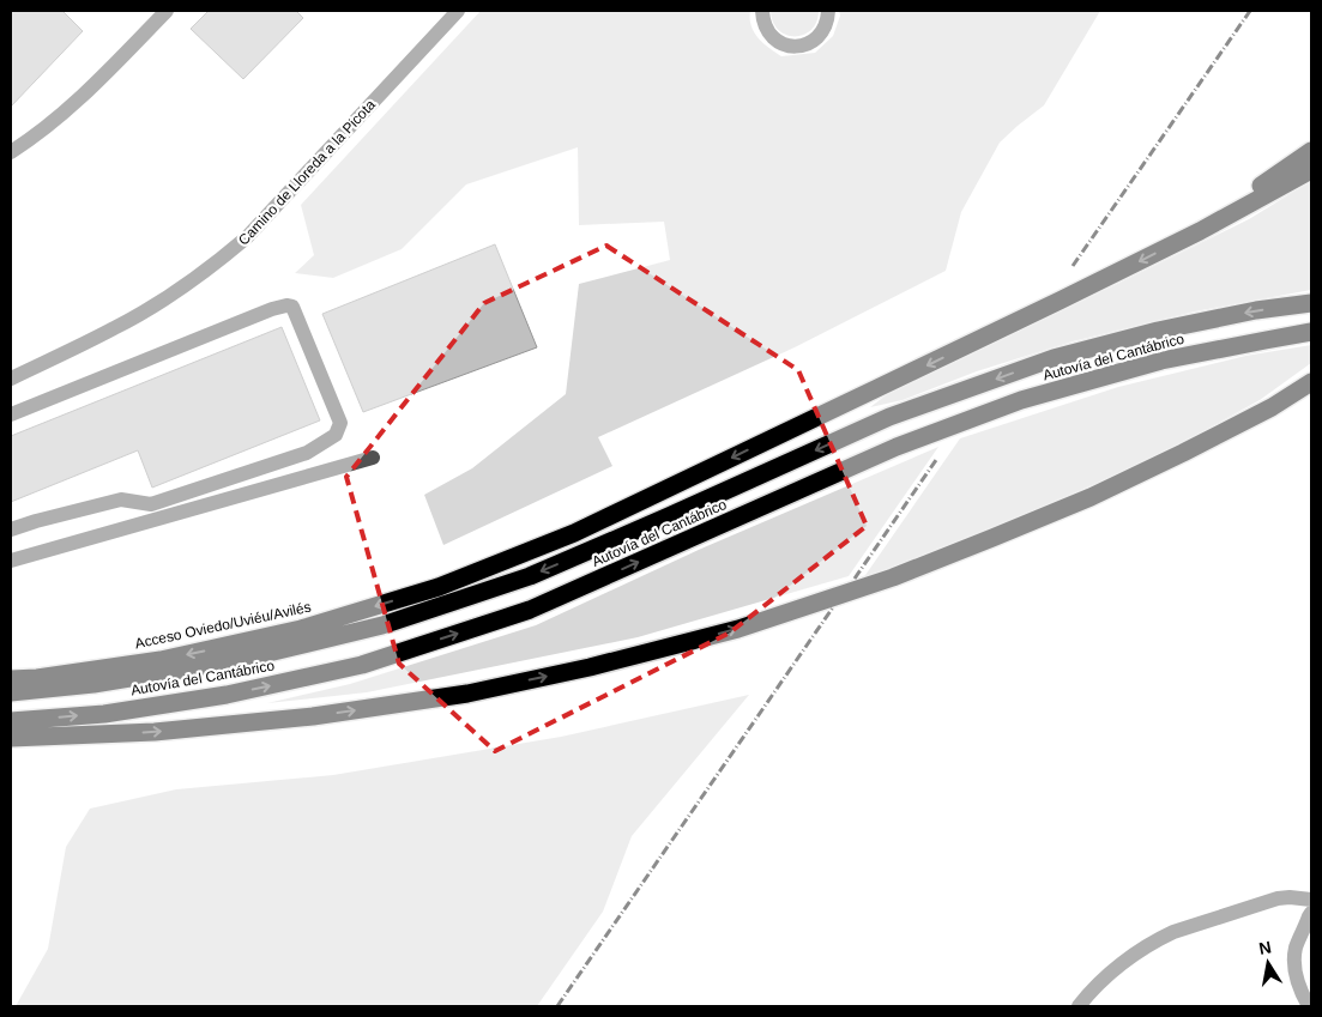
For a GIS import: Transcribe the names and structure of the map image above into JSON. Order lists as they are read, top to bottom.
{
  "streets": {
    "highway": ["Autovía del Cantábrico", "Acceso Oviedo/Uviéu/Avilés"],
    "street": ["Camino de Lloreda a la Picota"]
  },
  "north": "top"
}
